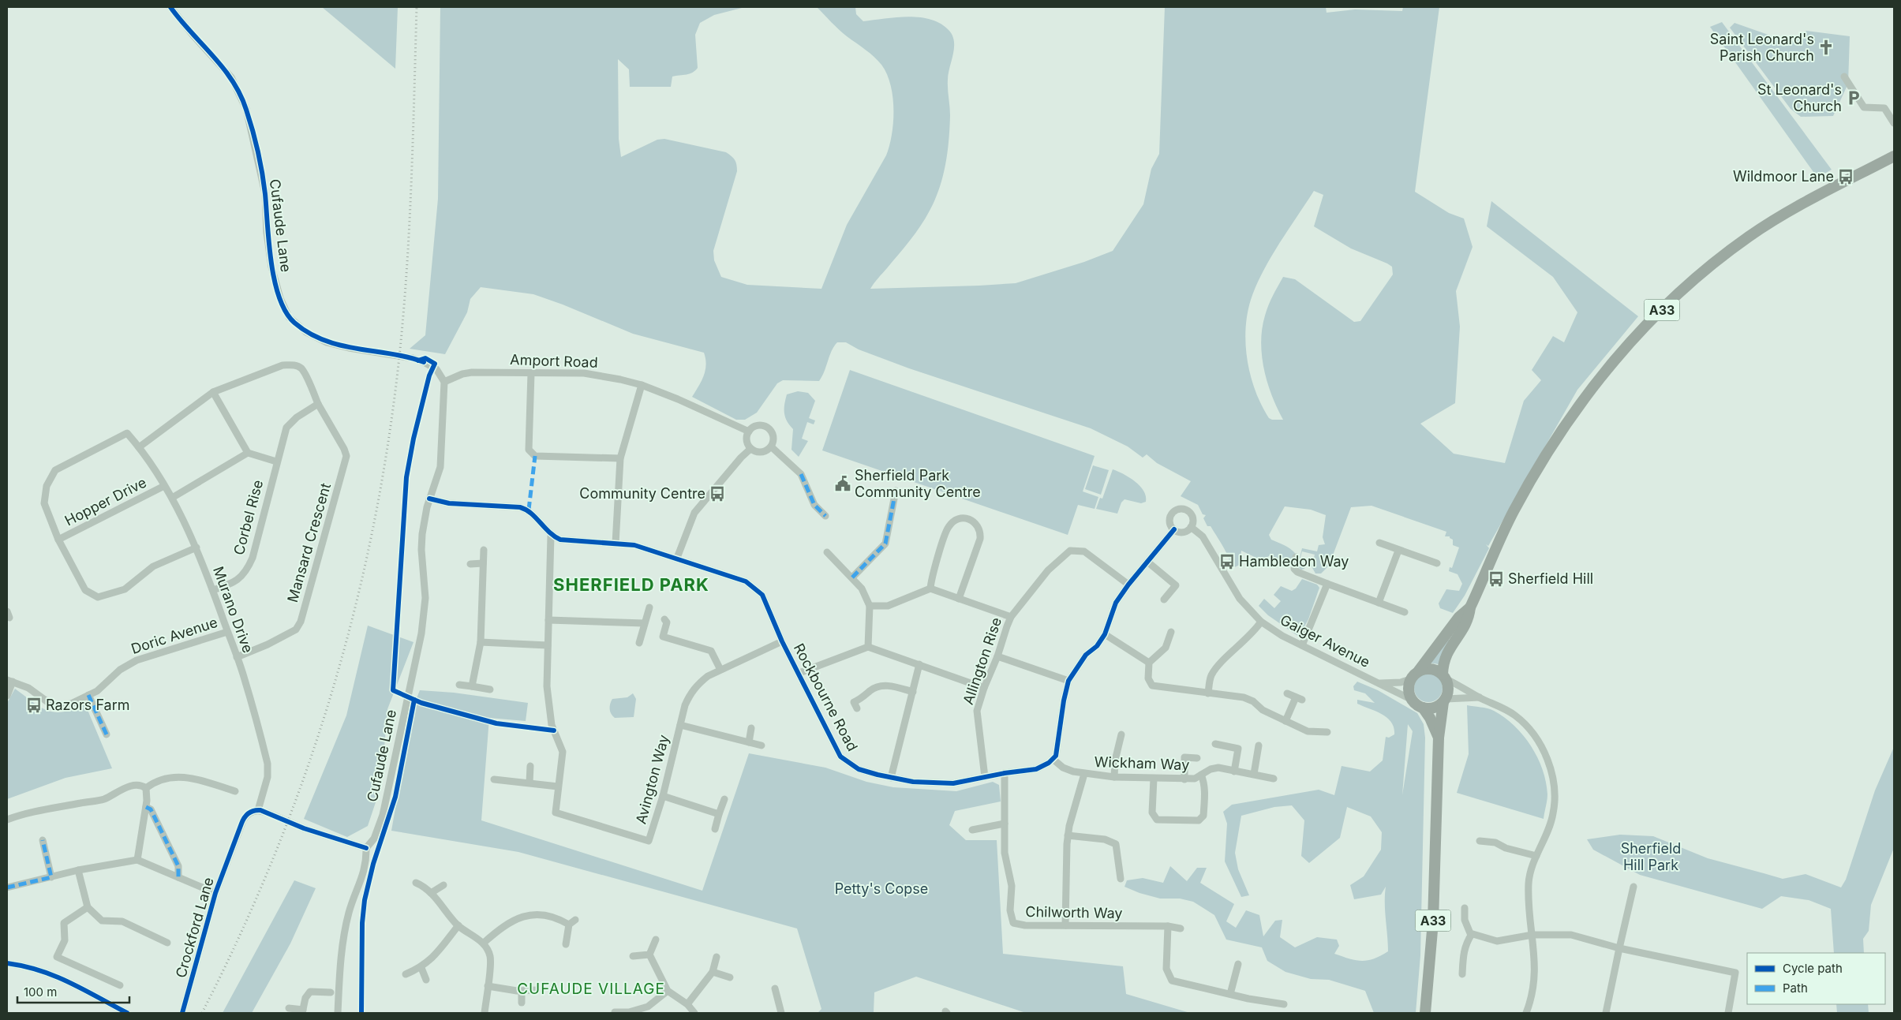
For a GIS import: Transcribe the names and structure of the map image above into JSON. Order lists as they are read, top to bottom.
{
  "streets": {
    "highway": ["A33"],
    "street": [
      "Cufaude Lane",
      "Amport Road",
      "Hopper Drive",
      "Corbel Rise",
      "Mansard Crescent",
      "Murano Drive",
      "Doric Avenue",
      "Gaiger Avenue",
      "Allington Rise",
      "Rockbourne Road",
      "Wickham Way",
      "Avington Way",
      "Chilworth Way",
      "Crockford Lane"
    ]
  },
  "crossings": [
    ["Cufaude Lane", "Amport Road"],
    ["A33", "Gaiger Avenue"],
    ["Hopper Drive", "Murano Drive"],
    ["Corbel Rise", "Murano Drive"],
    ["Mansard Crescent", "Murano Drive"],
    ["Murano Drive", "Doric Avenue"],
    ["Murano Drive", "Crockford Lane"],
    ["Allington Rise", "Rockbourne Road"],
    ["Rockbourne Road", "Wickham Way"],
    ["Rockbourne Road", "Avington Way"],
    ["Rockbourne Road", "Chilworth Way"]
  ],
  "districts": ["SHERFIELD PARK", "CUFAUDE VILLAGE"],
  "parks": ["Sherfield Hill Park", "Petty's Copse"],
  "places": {
    "church": ["Saint Leonard's Parish Church"],
    "parking": ["St Leonard's Church"],
    "bus stop": [
      "Wildmoor Lane",
      "Community Centre",
      "Hambledon Way",
      "Sherfield Hill",
      "Razors Farm"
    ],
    "public building": ["Sherfield Park Community Centre"]
  },
  "legend": ["Cycle path", "Path"],
  "scale_bar": "100 m"
}
